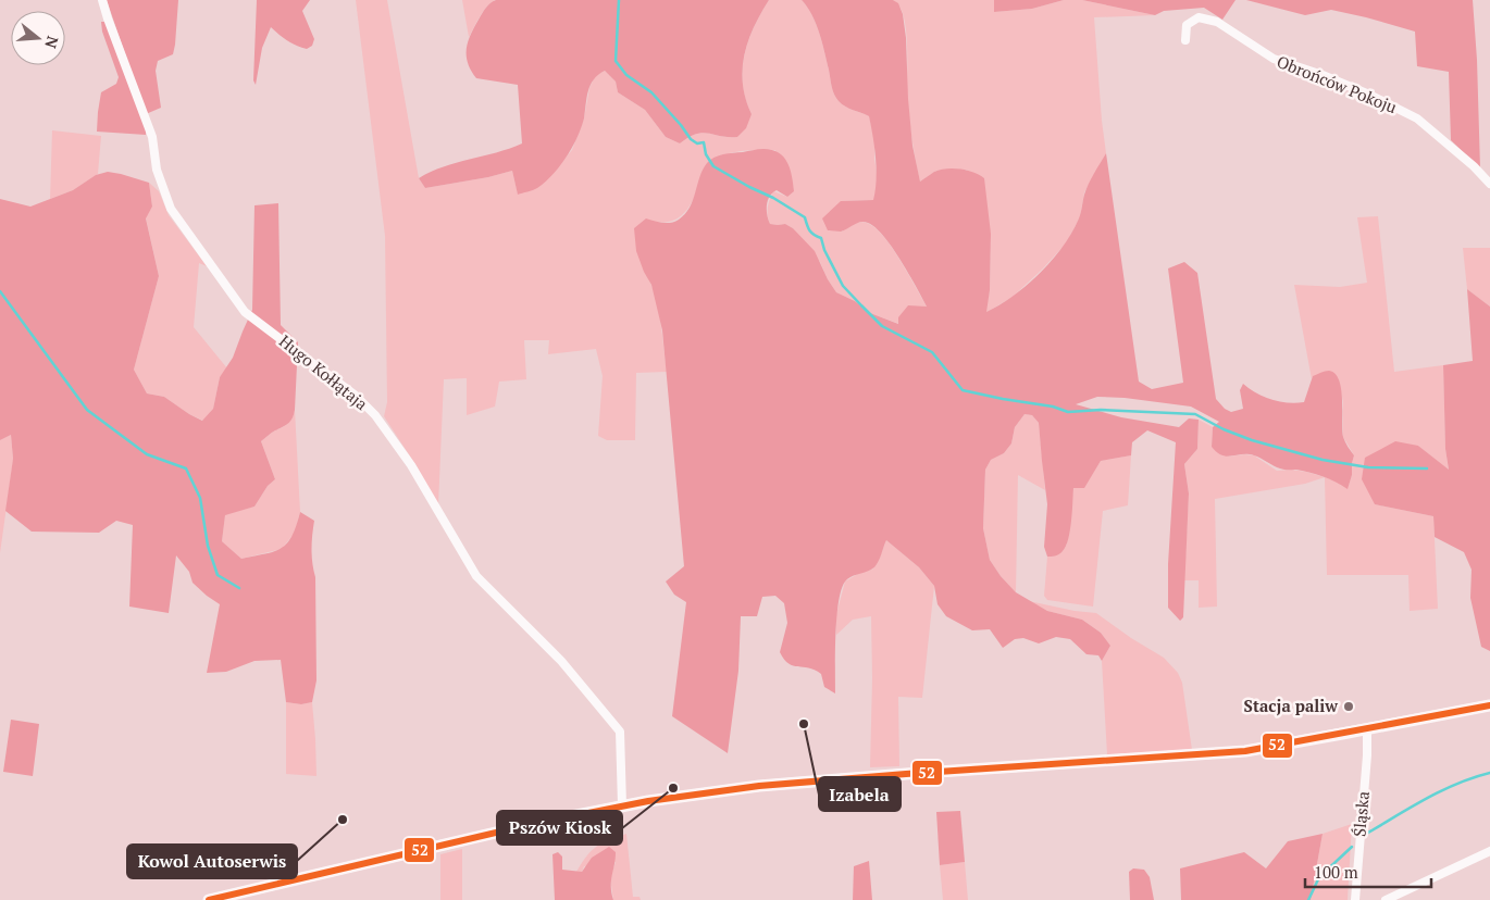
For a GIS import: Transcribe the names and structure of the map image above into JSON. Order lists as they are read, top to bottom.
{
  "streets": {
    "street": ["Obrońców Pokoju", "Hugo Kołłątaja", "Śląska"]
  },
  "places": [
    "Stacja paliw",
    "Izabela",
    "Pszów Kiosk",
    "Kowol Autoserwis"
  ],
  "lines": ["transit line 52"],
  "scale_bar": "100 m",
  "north": "right"
}
